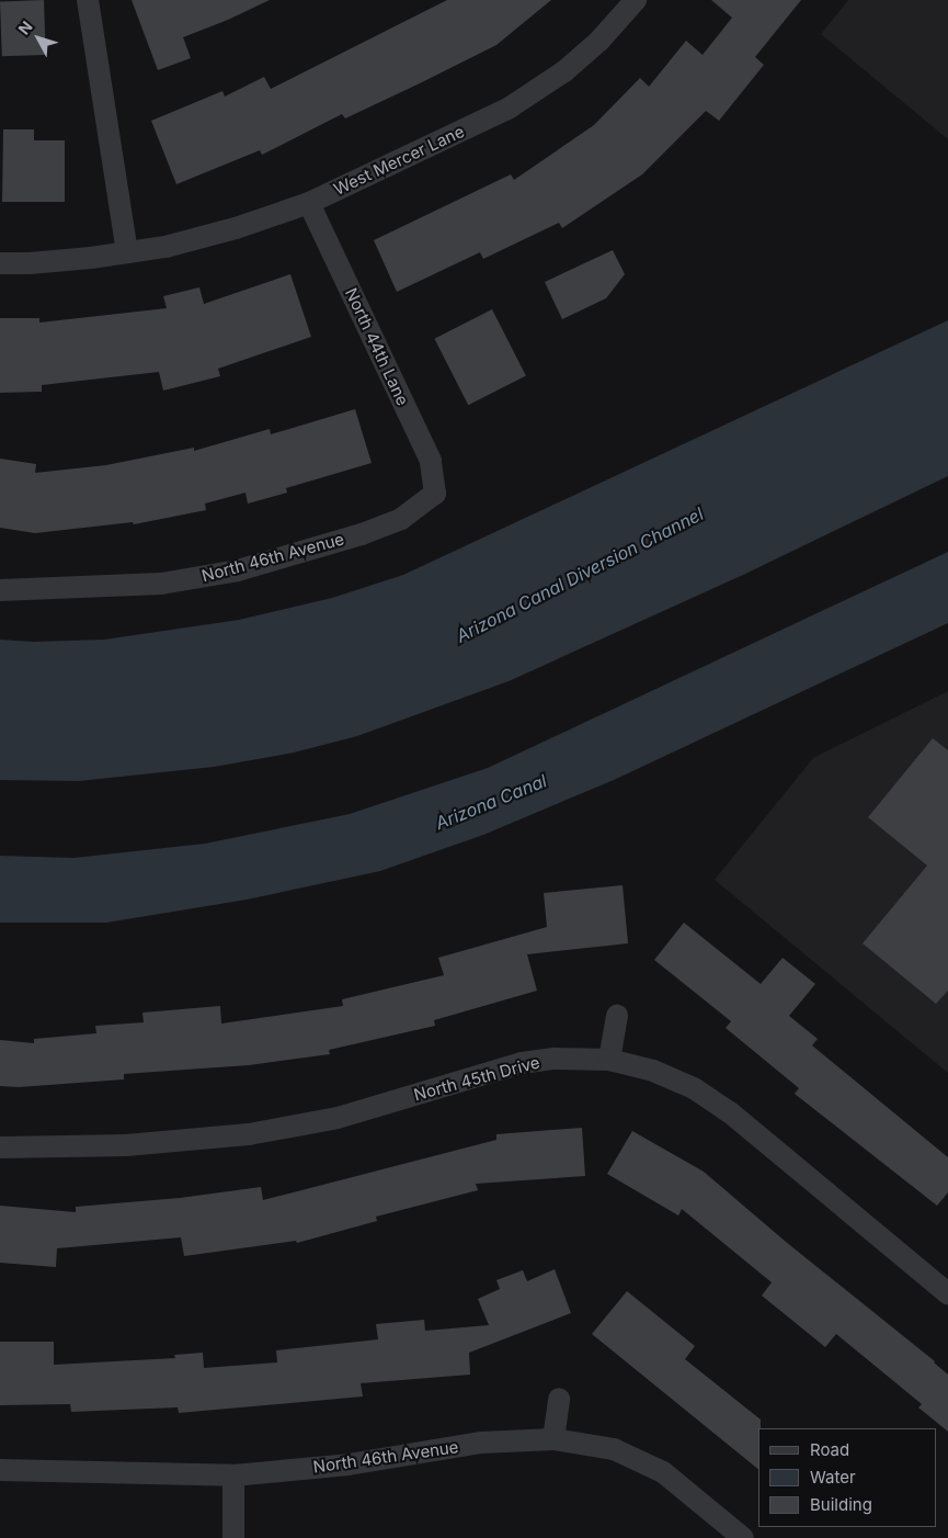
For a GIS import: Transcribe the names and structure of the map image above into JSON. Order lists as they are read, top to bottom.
{
  "streets": {
    "street": [
      "West Mercer Lane",
      "North 44th Lane",
      "North 46th Avenue",
      "North 45th Drive"
    ]
  },
  "crossings": [
    ["West Mercer Lane", "North 44th Lane"],
    ["North 44th Lane", "North 46th Avenue"]
  ],
  "water": ["Arizona Canal Diversion Channel", "Arizona Canal"],
  "legend": ["Road", "Water", "Building"],
  "north": "top left"
}
